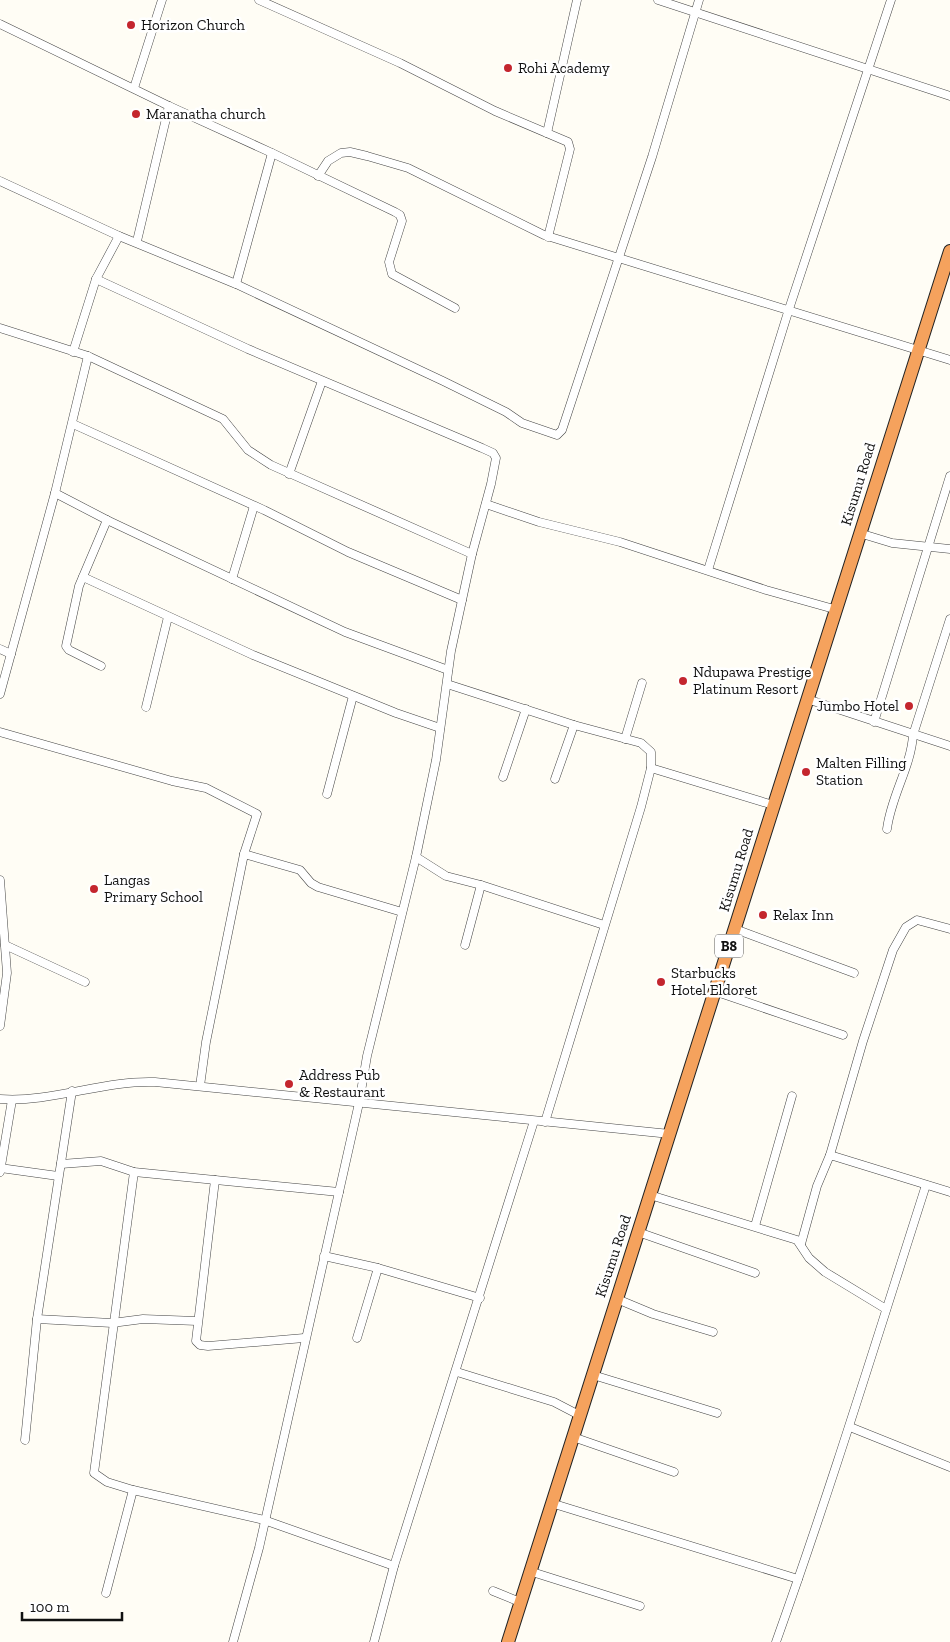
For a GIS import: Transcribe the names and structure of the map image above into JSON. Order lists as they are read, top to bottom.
{
  "streets": {
    "highway": ["Kisumu Road", "B8"]
  },
  "places": [
    "Horizon Church",
    "Rohi Academy",
    "Maranatha church",
    "Ndupawa Prestige Platinum Resort",
    "Jumbo Hotel",
    "Malten Filling Station",
    "Langas Primary School",
    "Relax Inn",
    "Starbucks Hotel Eldoret",
    "Address Pub & Restaurant"
  ],
  "scale_bar": "100 m"
}
